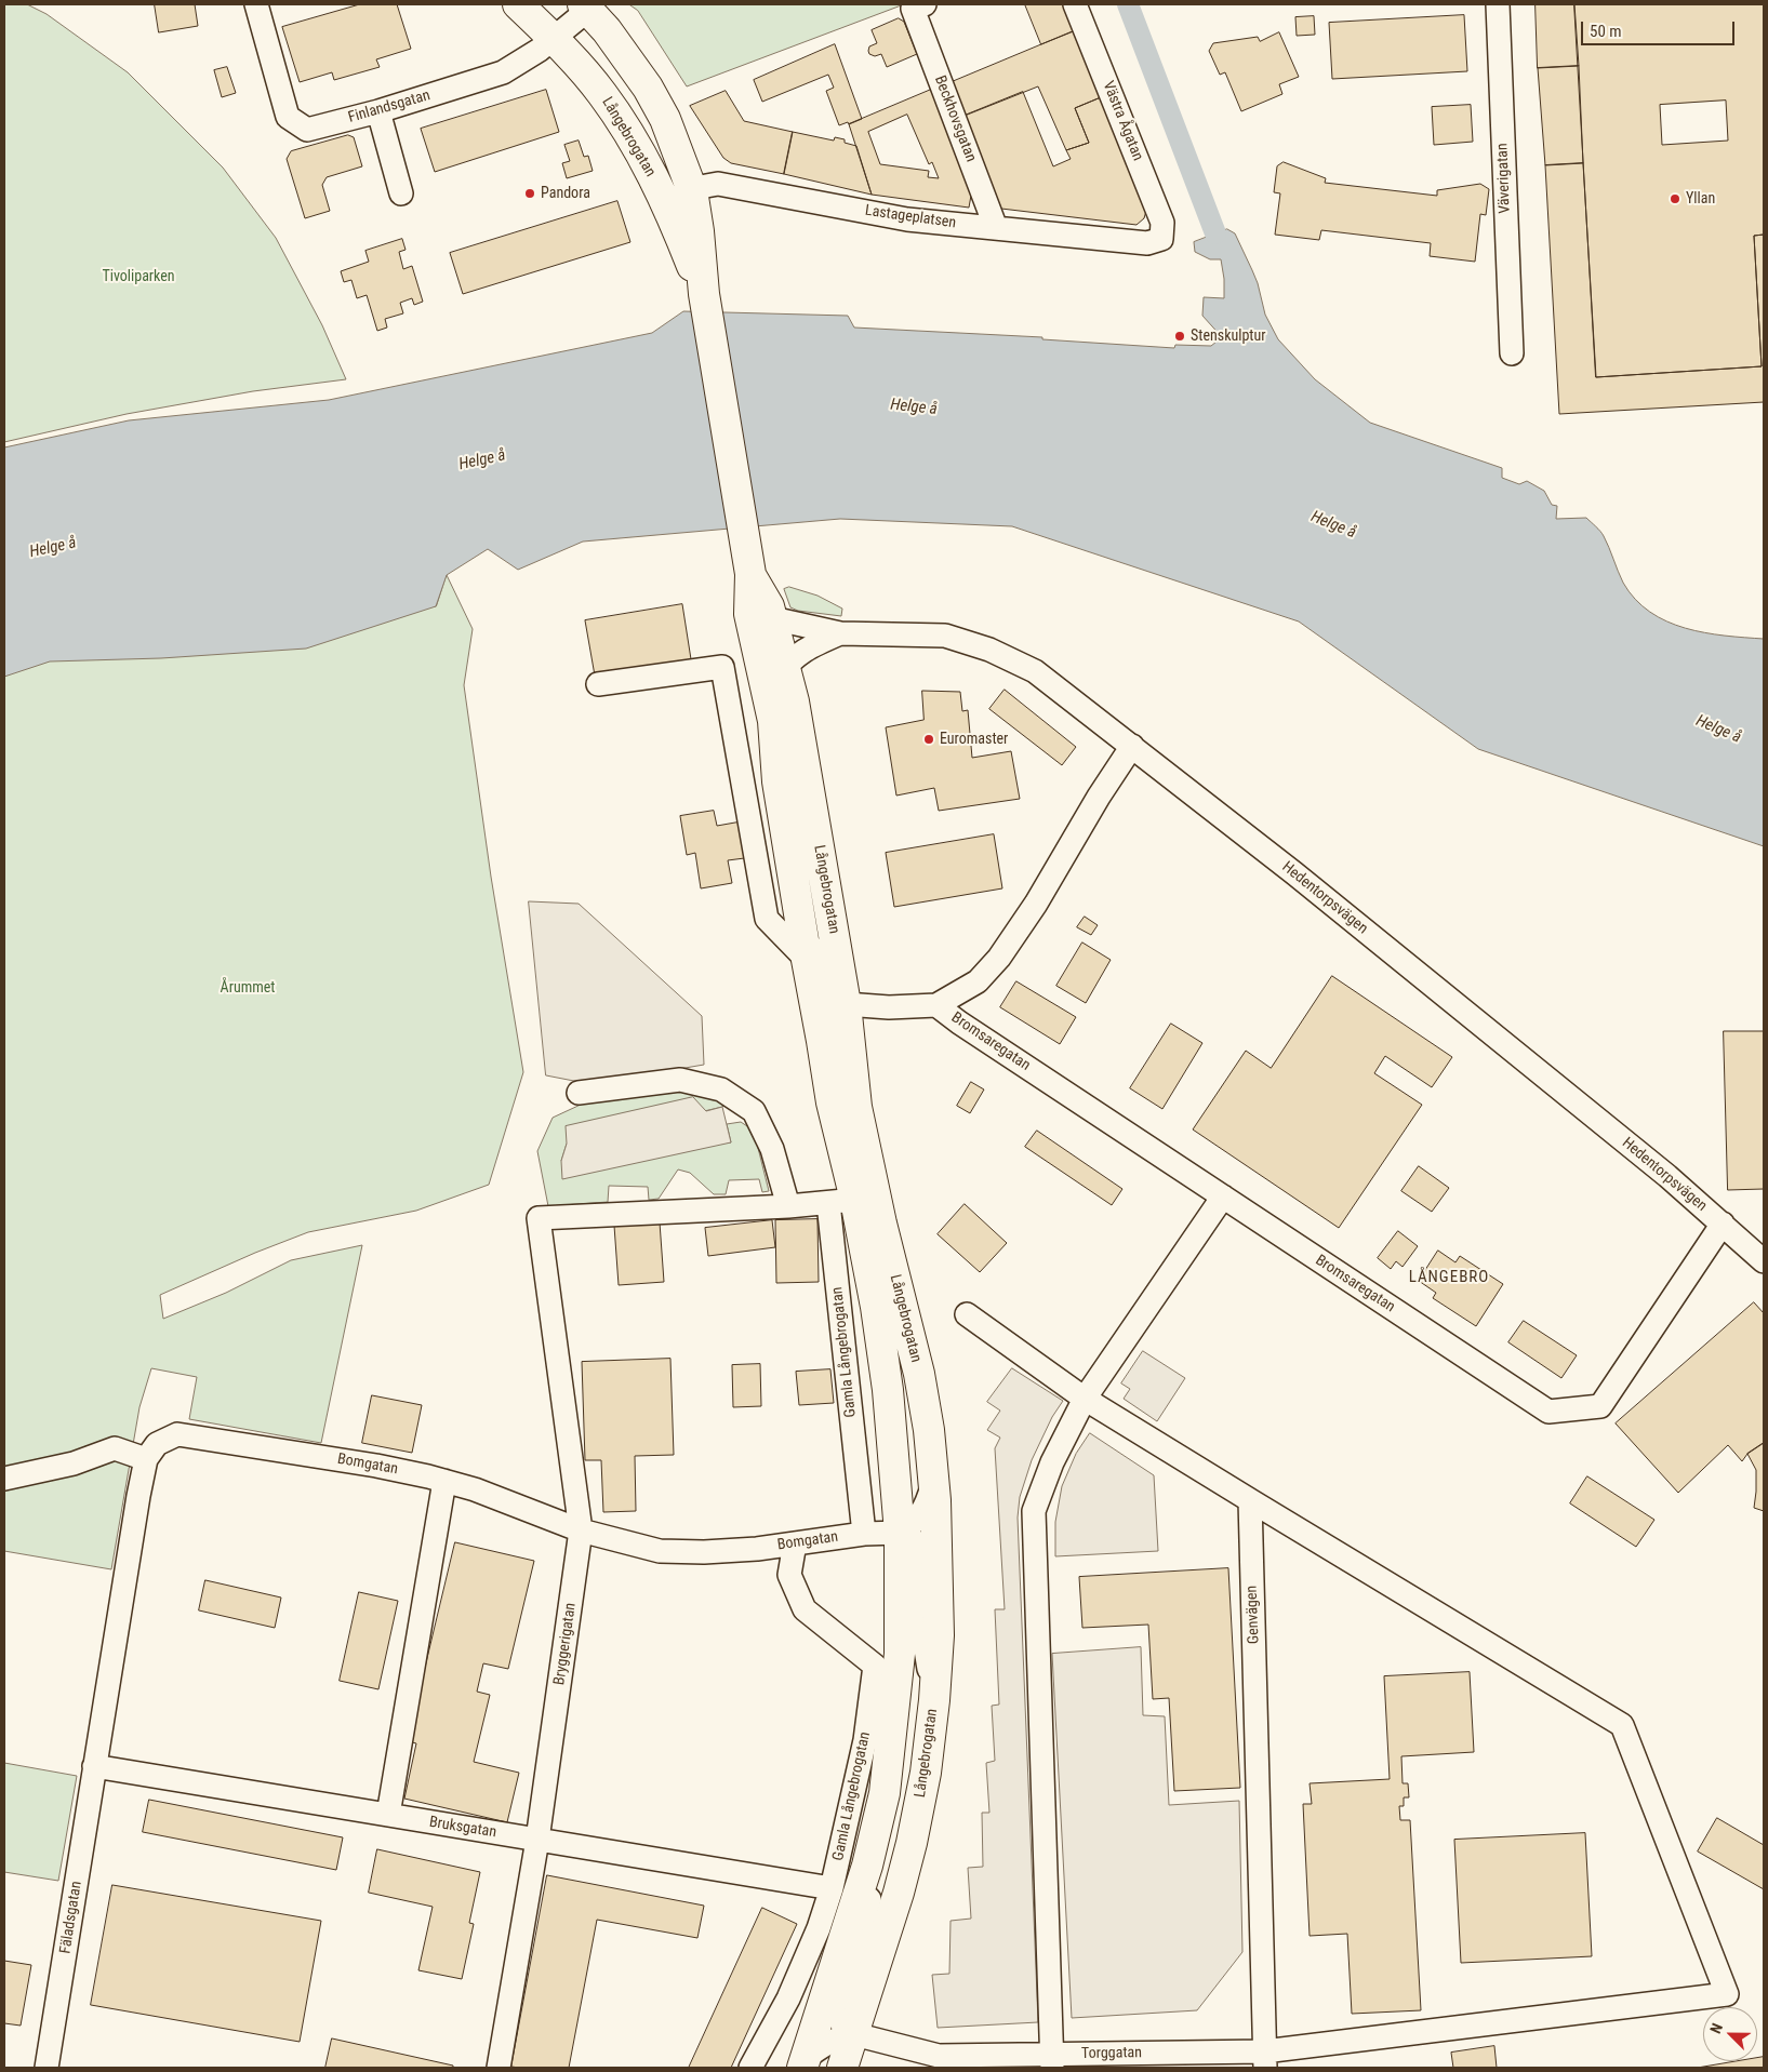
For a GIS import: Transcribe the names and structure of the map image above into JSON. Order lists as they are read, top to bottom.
{
  "streets": {
    "main road": ["Långebrogatan"],
    "street": [
      "Finlandsgatan",
      "Beckhovsgatan",
      "Västra Ågatan",
      "Väverigatan",
      "Lastageplatsen",
      "Hedentorpsvägen",
      "Bromsaregatan",
      "Gamla Långebrogatan",
      "Bomgatan",
      "Genvägen",
      "Bryggerigatan",
      "Bruksgatan",
      "Fäladsgatan",
      "Torggatan"
    ]
  },
  "crossings": [
    ["Finlandsgatan", "Långebrogatan"],
    ["Beckhovsgatan", "Lastageplatsen"],
    ["Västra Ågatan", "Lastageplatsen"],
    ["Långebrogatan", "Lastageplatsen"],
    ["Långebrogatan", "Hedentorpsvägen"],
    ["Långebrogatan", "Bromsaregatan"],
    ["Långebrogatan", "Gamla Långebrogatan"],
    ["Långebrogatan", "Bomgatan"],
    ["Långebrogatan", "Torggatan"],
    ["Hedentorpsvägen", "Bromsaregatan"],
    ["Gamla Långebrogatan", "Bomgatan"],
    ["Gamla Långebrogatan", "Bruksgatan"],
    ["Bomgatan", "Bryggerigatan"],
    ["Genvägen", "Torggatan"],
    ["Bryggerigatan", "Bruksgatan"],
    ["Bruksgatan", "Fäladsgatan"]
  ],
  "districts": ["LÅNGEBRO"],
  "water": ["Helge å"],
  "parks": ["Tivoliparken", "Årummet"],
  "places": [
    "Pandora",
    "Yllan",
    "Stenskulptur",
    "Euromaster"
  ],
  "scale_bar": "50 m",
  "north": "top left"
}
